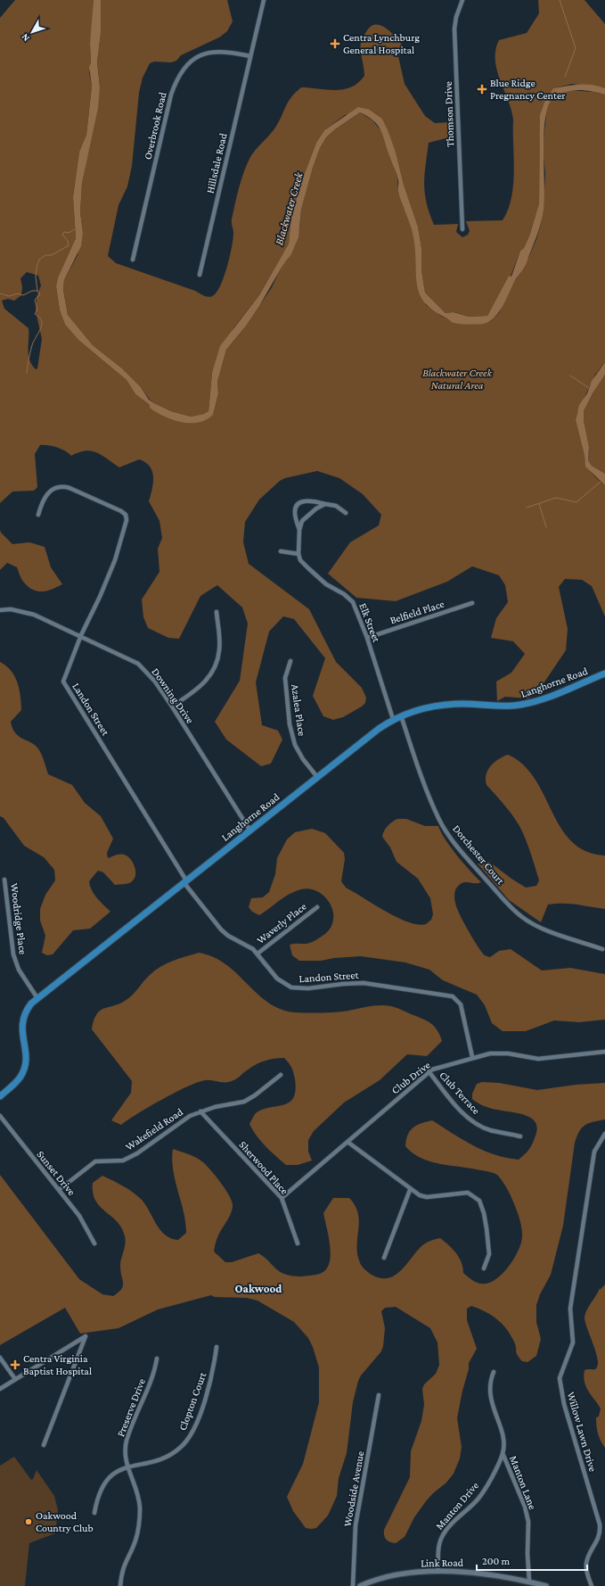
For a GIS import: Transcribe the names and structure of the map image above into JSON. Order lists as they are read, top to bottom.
{
  "streets": {
    "main road": ["Langhorne Road"],
    "street": [
      "Thomson Drive",
      "Overbrook Road",
      "Hillsdale Road",
      "Belfield Place",
      "Elk Street",
      "Downing Drive",
      "Landon Street",
      "Azalea Place",
      "Dorchester Court",
      "Woodridge Place",
      "Waverly Place",
      "Club Drive",
      "Club Terrace",
      "Wakefield Road",
      "Sherwood Place",
      "Sunset Drive",
      "Clopton Court",
      "Preserve Drive",
      "Willow Lawn Drive",
      "Manton Lane",
      "Woodside Avenue",
      "Manton Drive",
      "Link Road"
    ]
  },
  "crossings": [
    ["Overbrook Road", "Hillsdale Road"],
    ["Belfield Place", "Elk Street"],
    ["Elk Street", "Langhorne Road"],
    ["Langhorne Road", "Downing Drive"],
    ["Langhorne Road", "Landon Street"],
    ["Langhorne Road", "Azalea Place"],
    ["Langhorne Road", "Dorchester Court"],
    ["Langhorne Road", "Woodridge Place"],
    ["Downing Drive", "Landon Street"],
    ["Landon Street", "Waverly Place"],
    ["Landon Street", "Club Drive"],
    ["Club Drive", "Club Terrace"],
    ["Club Drive", "Sherwood Place"],
    ["Wakefield Road", "Sherwood Place"],
    ["Wakefield Road", "Sunset Drive"],
    ["Clopton Court", "Preserve Drive"],
    ["Manton Lane", "Manton Drive"],
    ["Manton Lane", "Link Road"],
    ["Manton Drive", "Link Road"]
  ],
  "districts": ["Oakwood"],
  "water": ["Blackwater Creek"],
  "parks": ["Blackwater Creek Natural Area"],
  "places": {
    "health": ["Centra Lynchburg General Hospital", "Blue Ridge Pregnancy Center", "Centra Virginia Baptist Hospital"],
    "other": ["Oakwood Country Club"]
  },
  "scale_bar": "200 m",
  "north": "bottom left"
}
